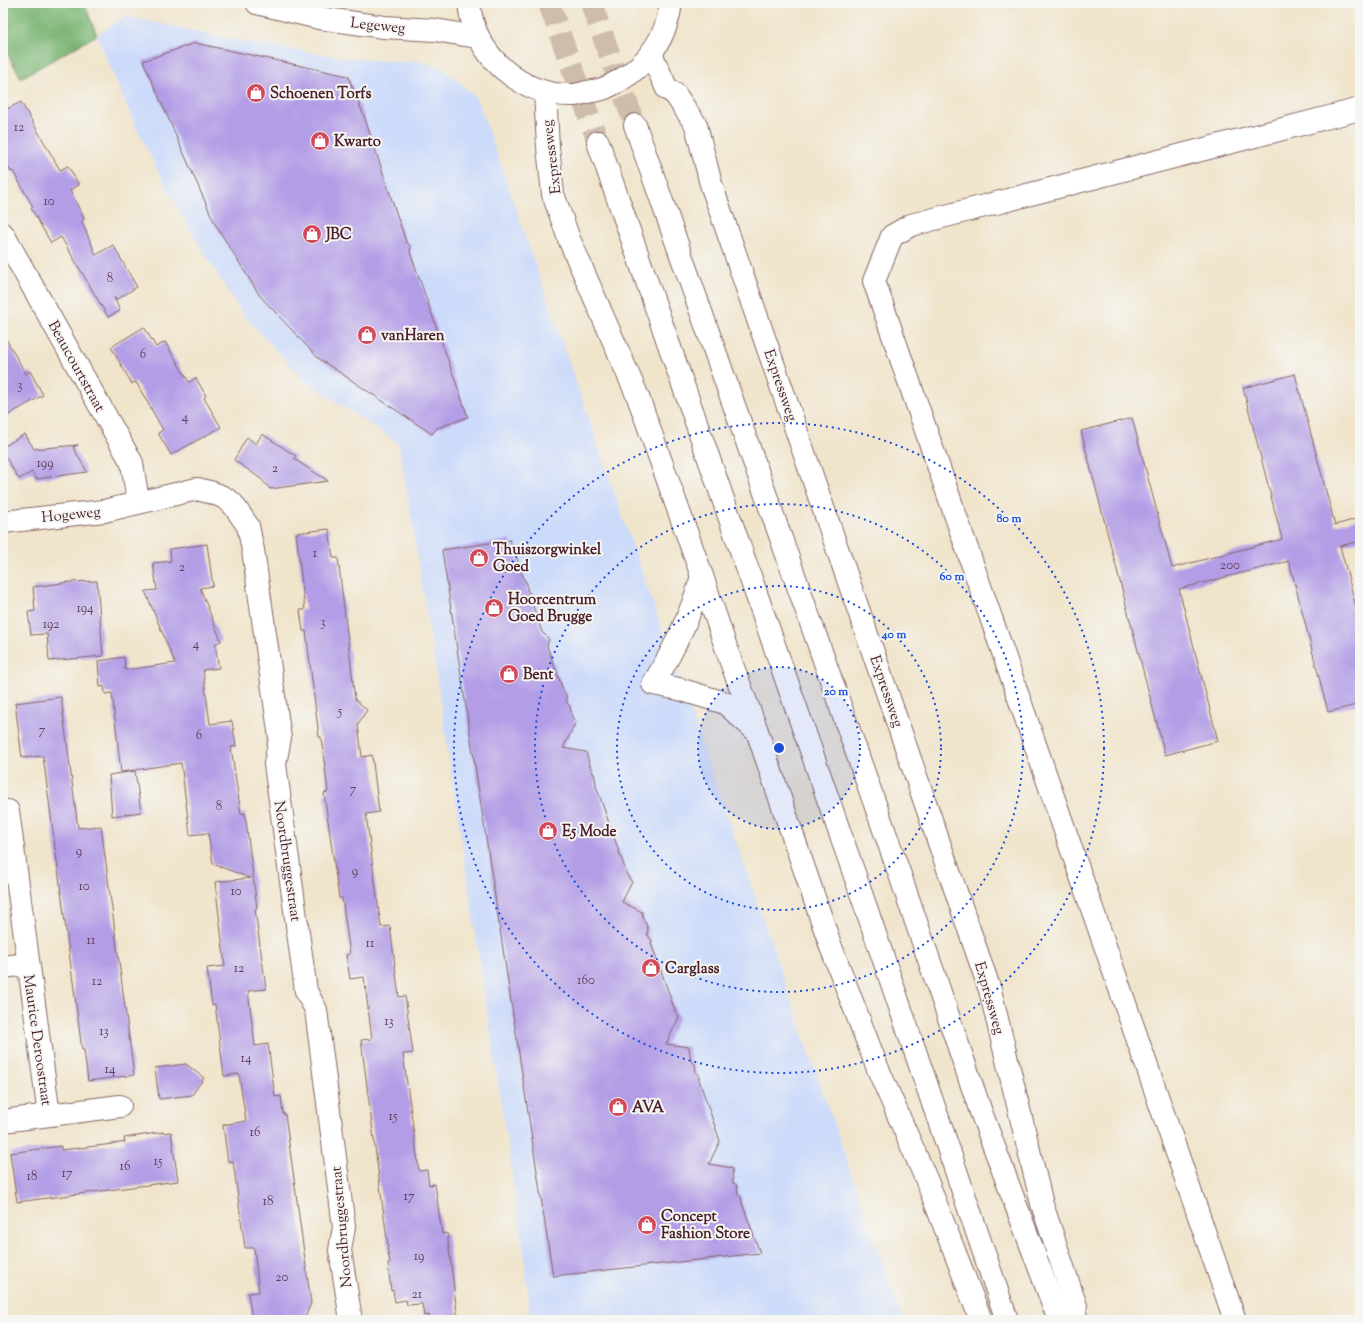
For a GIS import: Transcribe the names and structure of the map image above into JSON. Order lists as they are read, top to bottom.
{
  "streets": {
    "main road": [
      "Legeweg",
      "Expressweg",
      "Beaucourtstraat",
      "Hogeweg",
      "Noordbruggestraat",
      "Maurice Deroostraat"
    ]
  },
  "crossings": [
    ["Beaucourtstraat", "Hogeweg"],
    ["Beaucourtstraat", "Noordbruggestraat"],
    ["Hogeweg", "Noordbruggestraat"]
  ],
  "places": {
    "shop": [
      "Schoenen Torfs",
      "Kwarto",
      "JBC",
      "vanHaren",
      "Thuiszorgwinkel Goed",
      "Hoorcentrum Goed Brugge",
      "Bent",
      "E5 Mode",
      "Carglass",
      "AVA",
      "Concept Fashion Store"
    ]
  },
  "house_numbers": [
    "12",
    "10",
    "8",
    "6",
    "3",
    "4",
    "199",
    "2",
    "1",
    "200",
    "2",
    "194",
    "3",
    "192",
    "4",
    "5",
    "7",
    "6",
    "7",
    "8",
    "9",
    "9",
    "10",
    "10",
    "11",
    "11",
    "12",
    "160",
    "12",
    "13",
    "13",
    "14",
    "14",
    "15",
    "16",
    "15",
    "16",
    "17",
    "18",
    "17",
    "18",
    "19",
    "20",
    "21"
  ],
  "rings": [
    "80 m",
    "60 m",
    "40 m",
    "20 m"
  ]
}
